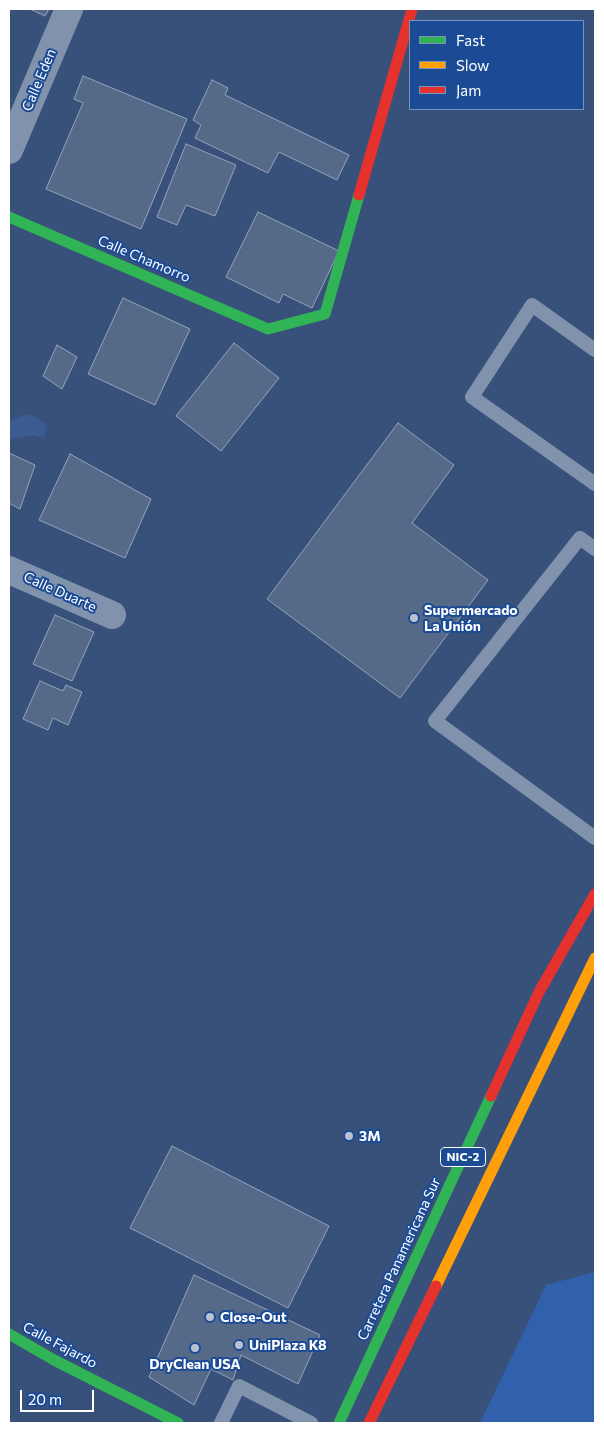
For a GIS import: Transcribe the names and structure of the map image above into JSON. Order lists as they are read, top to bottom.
{
  "streets": {
    "main road": [
      "Calle Chamorro",
      "NIC-2",
      "Carretera Panamericana Sur",
      "Calle Fajardo"
    ],
    "street": ["Calle Eden", "Calle Duarte"]
  },
  "places": [
    "Supermercado La Unión",
    "3M",
    "Close-Out",
    "UniPlaza K8",
    "DryClean USA"
  ],
  "legend": ["Fast", "Slow", "Jam"],
  "scale_bar": "20 m"
}
